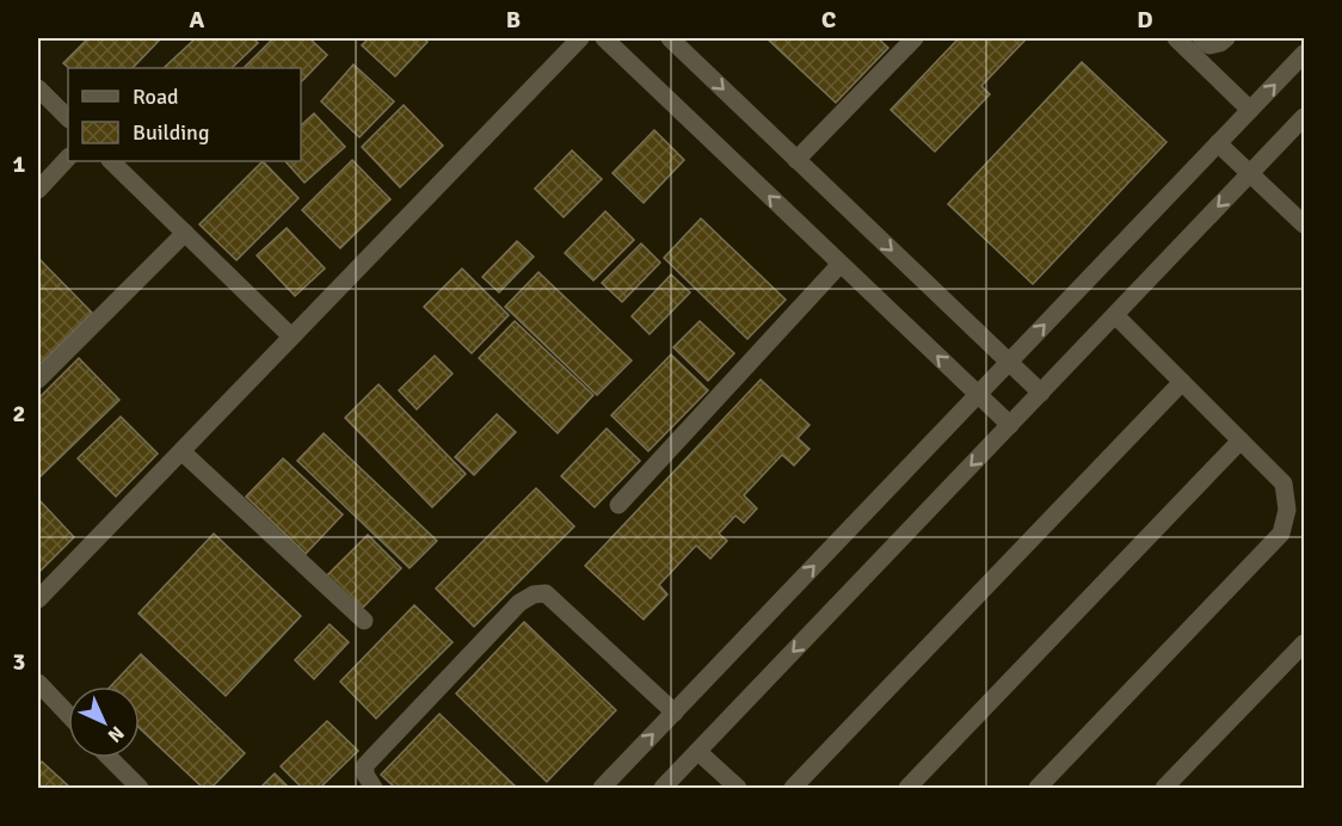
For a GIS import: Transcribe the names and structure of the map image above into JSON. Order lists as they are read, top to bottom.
{
  "legend": ["Road", "Building"],
  "north": "bottom right",
  "grid": {
    "columns": [
      "A",
      "B",
      "C",
      "D"
    ],
    "rows": ["1", "2", "3"]
  }
}
